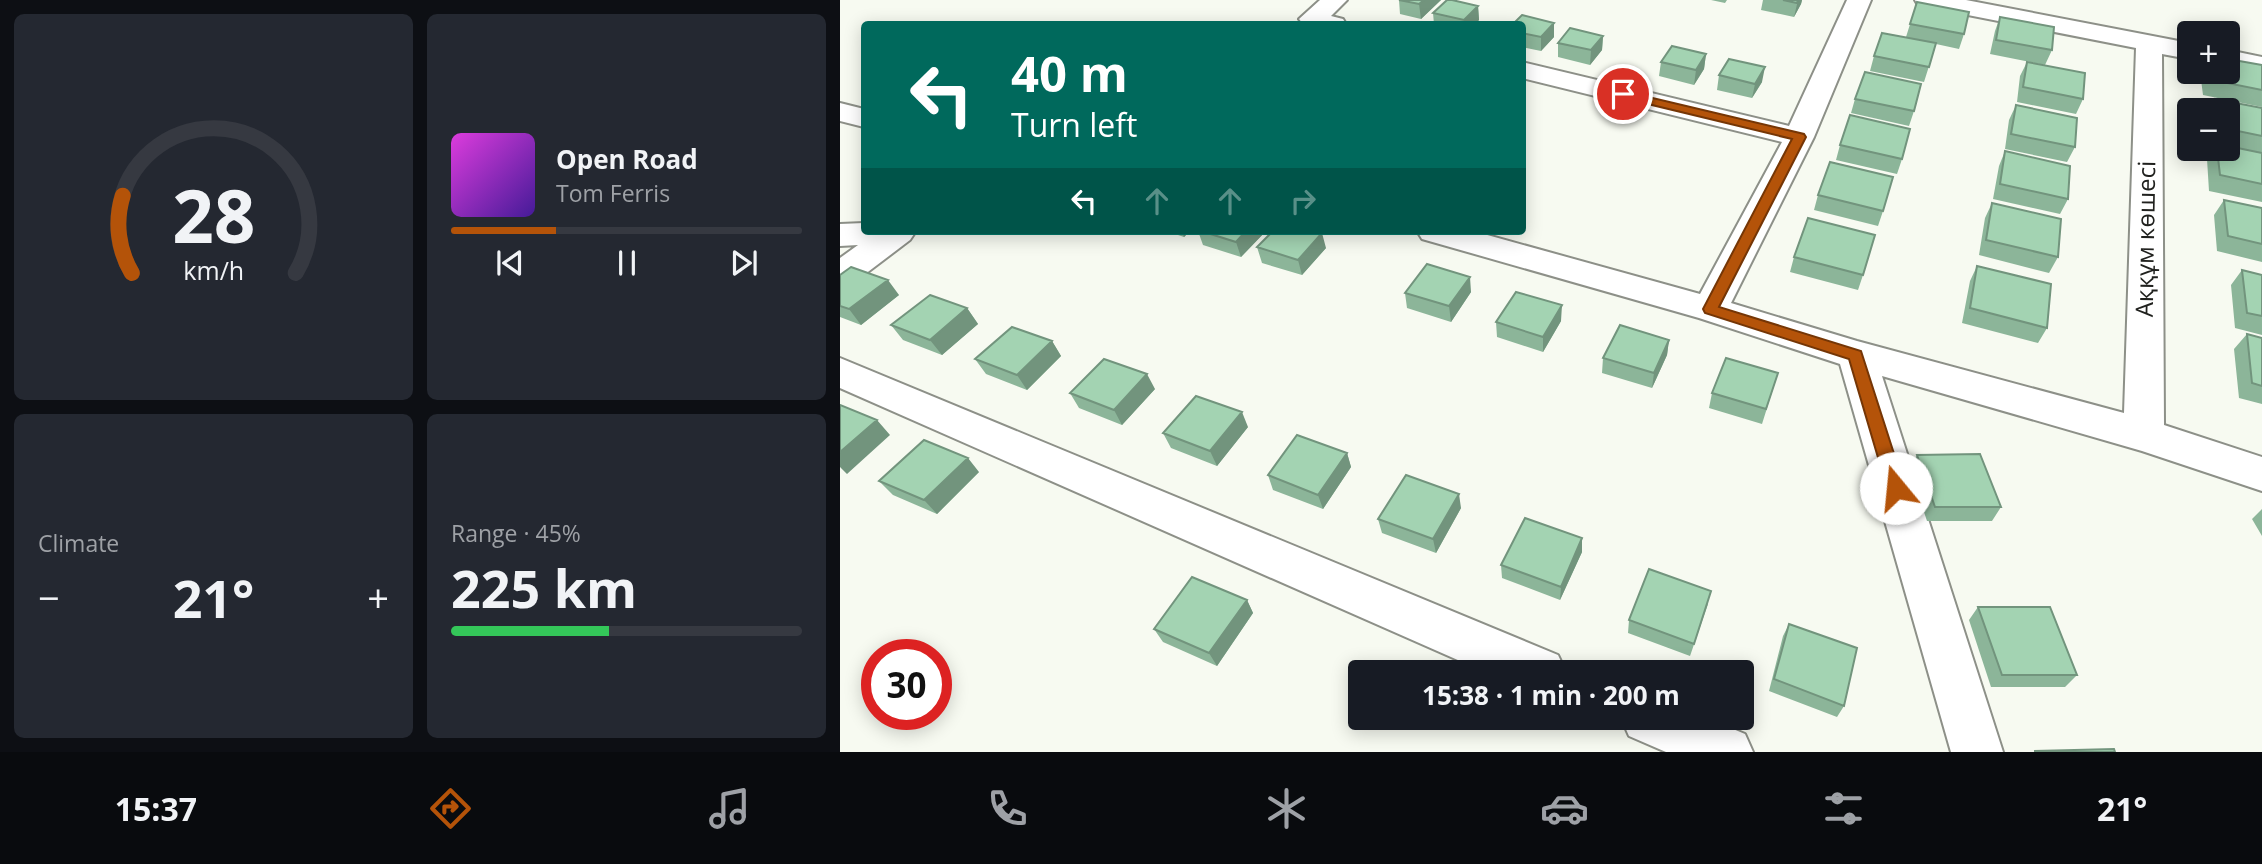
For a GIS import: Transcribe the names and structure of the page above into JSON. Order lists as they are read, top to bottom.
{
  "streets": {
    "street": ["Аққұм көшесі"]
  },
  "page": {
    "map_buttons": ["+", "−"],
    "turn": ["40 m", "Turn left"],
    "song": ["Open Road", "Tom Ferris"],
    "tile": [
      "Climate",
      ["Range · 45%", "225 km"]
    ],
    "heat": ["−", "21°", "+"],
    "limit": "30",
    "trip": "15:38 · 1 min · 200 m",
    "tabs": ["15:37", "21°"],
    "gauge": ["28", "km/h"]
  }
}
